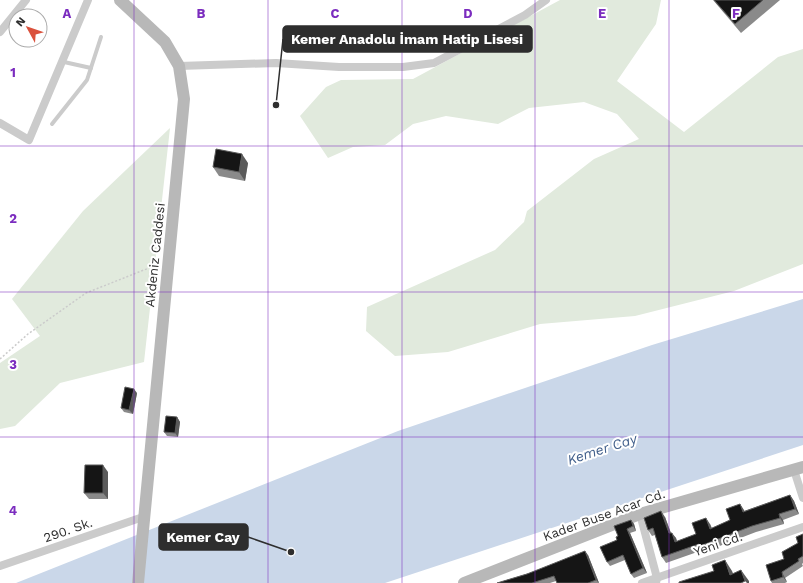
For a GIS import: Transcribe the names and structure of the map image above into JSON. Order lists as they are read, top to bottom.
{
  "streets": {
    "street": [
      "Akdeniz Caddesi",
      "Kader Buse Acar Cd.",
      "290. Sk.",
      "Yeni Cd."
    ]
  },
  "crossings": [
    ["Akdeniz Caddesi", "290. Sk."]
  ],
  "water": ["Kemer Cay"],
  "places": ["Kemer Anadolu İmam Hatip Lisesi", "Kemer Cay"],
  "north": "top left",
  "grid": {
    "columns": [
      "A",
      "B",
      "C",
      "D",
      "E",
      "F"
    ],
    "rows": [
      "1",
      "2",
      "3",
      "4"
    ]
  }
}
